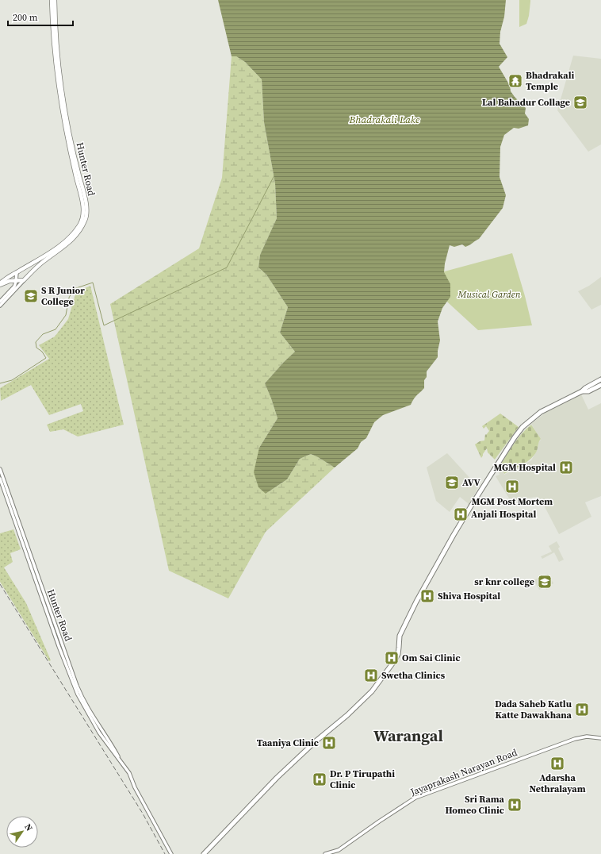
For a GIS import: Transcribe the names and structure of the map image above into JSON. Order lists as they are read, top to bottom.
{
  "streets": {
    "main road": ["Hunter Road"],
    "street": ["Jayaprakash Narayan Road"]
  },
  "districts": ["Warangal"],
  "water": ["Bhadrakali Lake"],
  "parks": ["Musical Garden"],
  "places": {
    "temple": ["Bhadrakali Temple"],
    "school or university": [
      "Lal Bahadur Collage",
      "S R Junior College",
      "AVV",
      "sr knr college"
    ],
    "hospital": [
      "MGM Hospital",
      "MGM Post Mortem",
      "Anjali Hospital",
      "Shiva Hospital",
      "Om Sai Clinic",
      "Swetha Clinics",
      "Dada Saheb Katlu Katte Dawakhana",
      "Taaniya Clinic",
      "Adarsha Nethralayam",
      "Dr. P Tirupathi Clinic",
      "Sri Rama Homeo Clinic"
    ]
  },
  "scale_bar": "200 m",
  "north": "top right"
}
